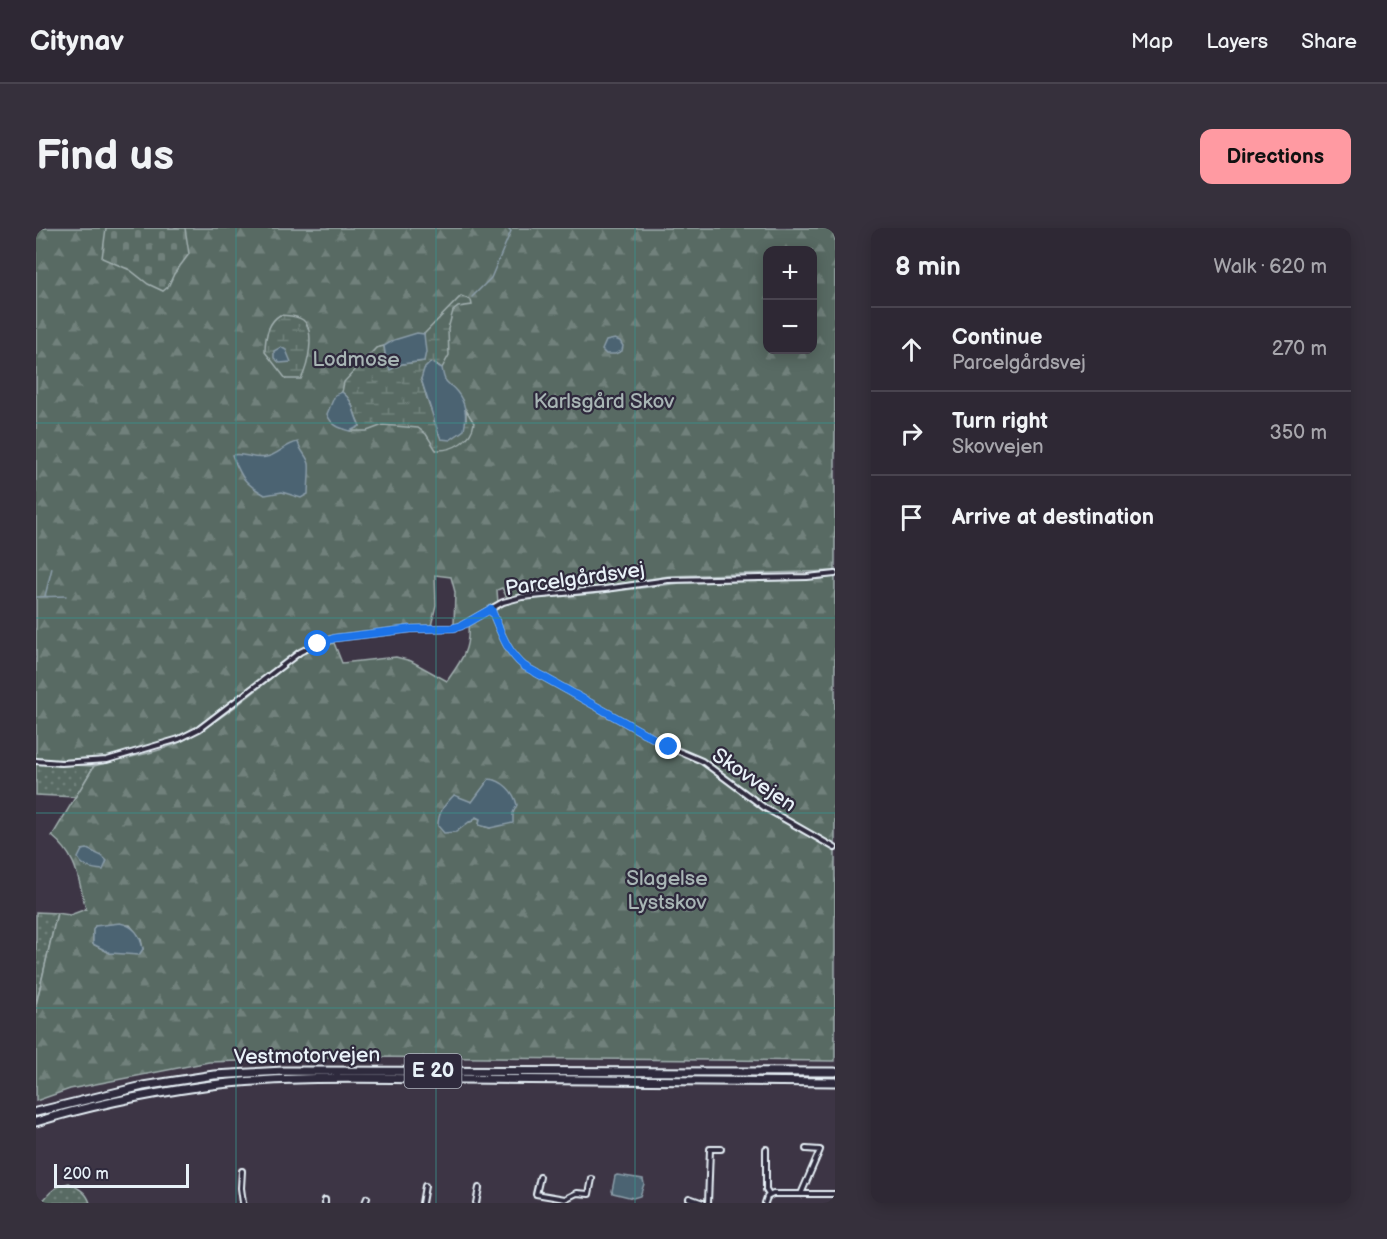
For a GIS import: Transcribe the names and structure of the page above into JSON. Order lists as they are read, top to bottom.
{
  "streets": {
    "highway": ["Vestmotorvejen", "E 20"],
    "street": ["Parcelgårdsvej", "Skovvejen"]
  },
  "crossings": [
    ["Parcelgårdsvej", "Skovvejen"]
  ],
  "parks": ["Lodmose", "Karlsgård Skov", "Slagelse Lystskov"],
  "scale_bar": "200 m",
  "page": {
    "header": "Citynav",
    "nav": ["Map", "Layers", "Share"],
    "buttons": "Directions",
    "title": "Find us",
    "heading": ["8 min", "Walk · 620 m"],
    "map_buttons": ["+", "−"],
    "list": [
      ["Continue", "Parcelgårdsvej", "270 m"],
      ["Turn right", "Skovvejen", "350 m"],
      "Arrive at destination"
    ],
    "scale": "200 m"
  }
}
